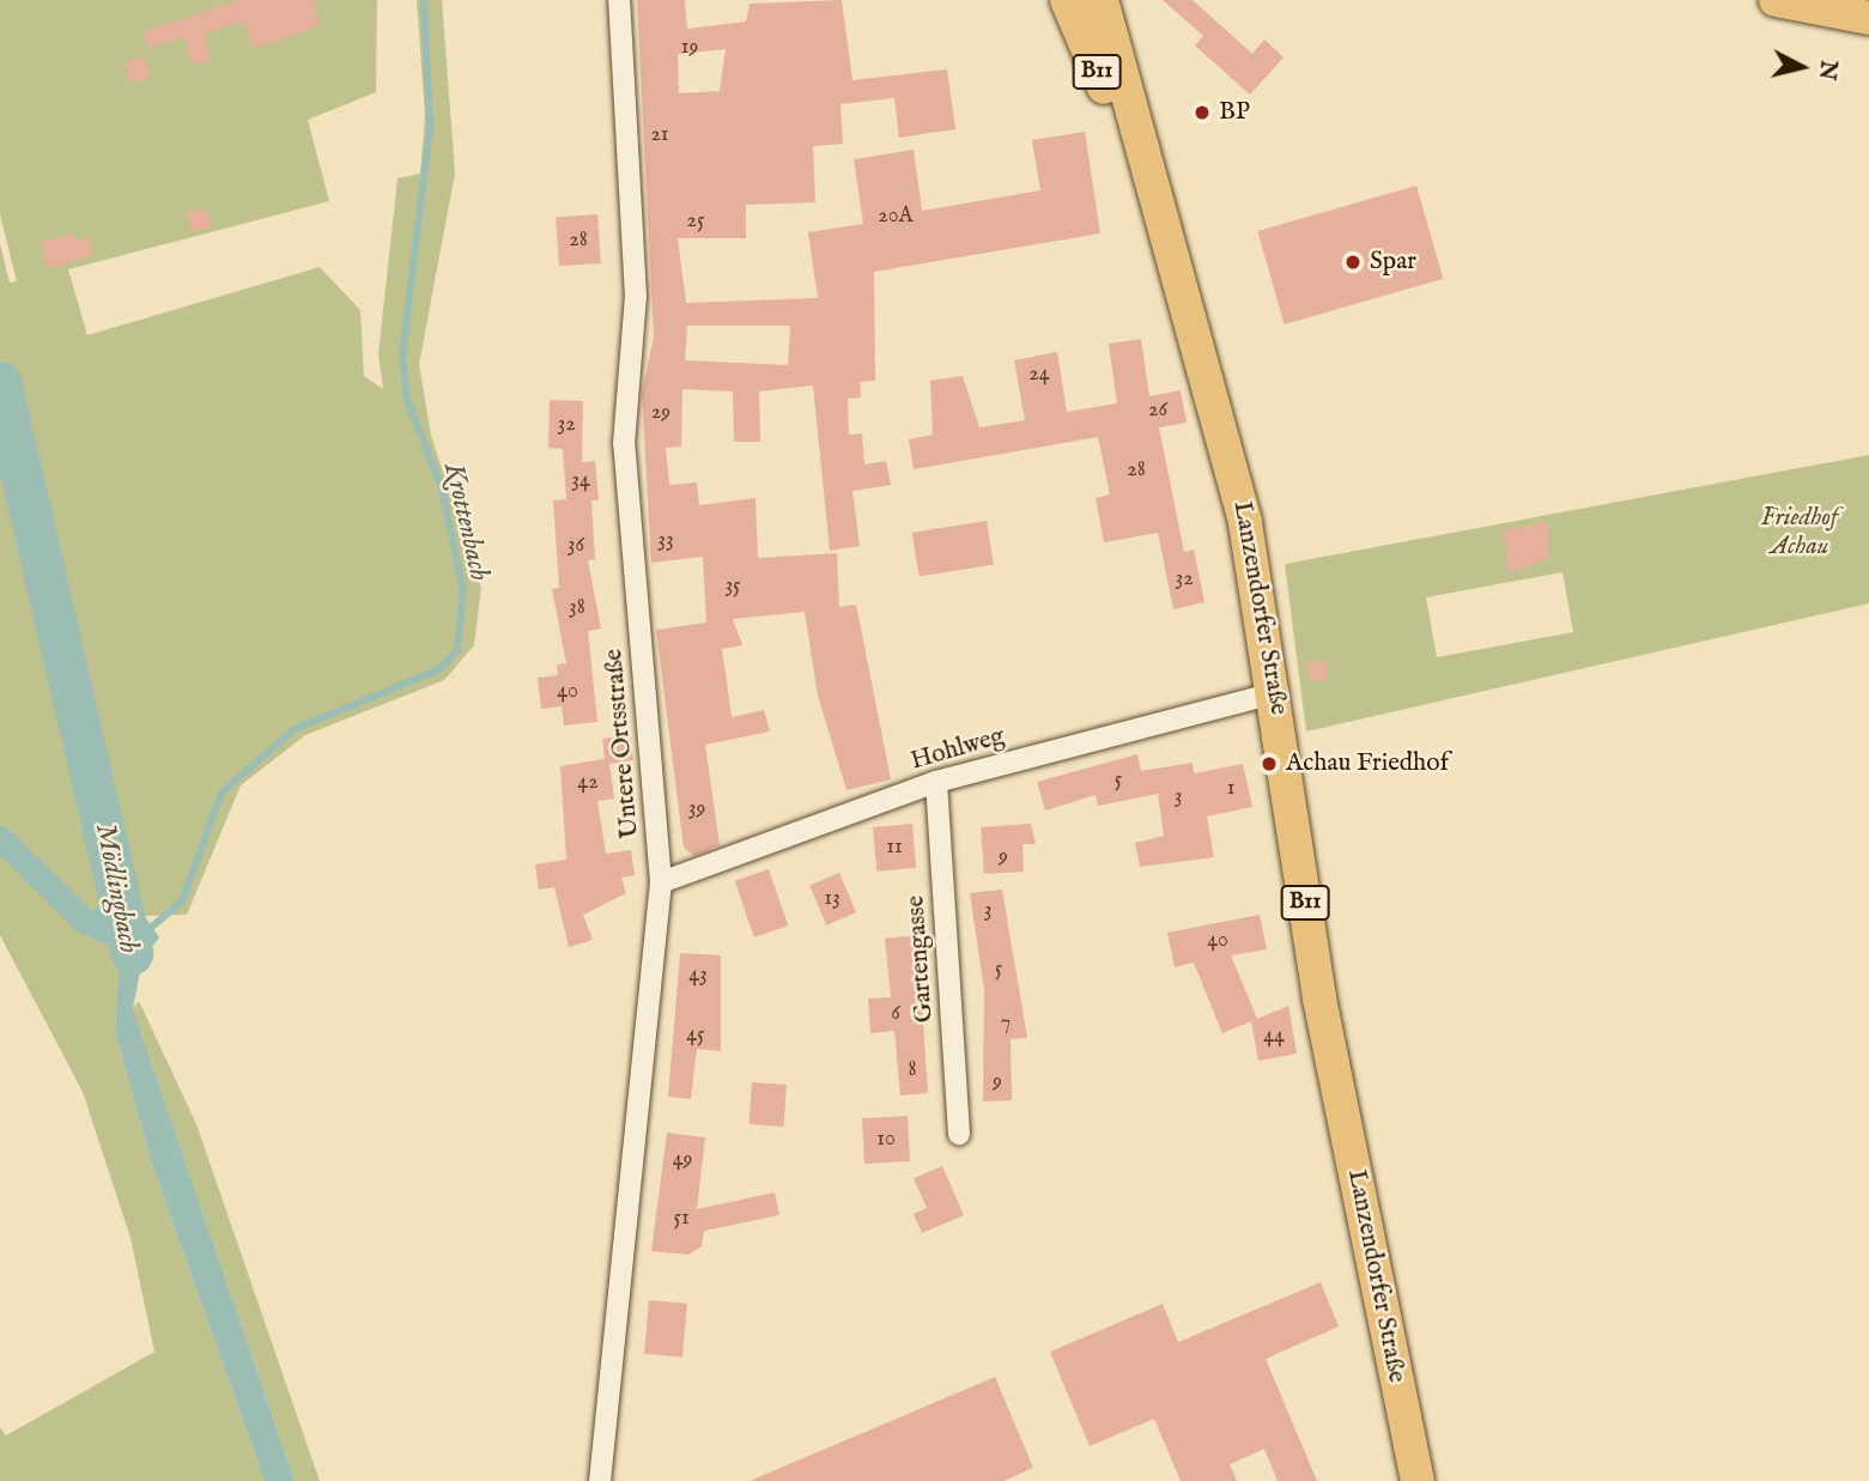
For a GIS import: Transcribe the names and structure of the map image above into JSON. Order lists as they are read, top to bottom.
{
  "streets": {
    "main road": ["B11", "Lanzendorfer Straße"],
    "street": ["Untere Ortsstraße", "Hohlweg", "Gartengasse"]
  },
  "crossings": [
    ["B11", "Lanzendorfer Straße"],
    ["Lanzendorfer Straße", "Hohlweg"],
    ["Untere Ortsstraße", "Hohlweg"],
    ["Hohlweg", "Gartengasse"]
  ],
  "water": ["Krottenbach", "Mödlingbach"],
  "parks": ["Friedhof Achau"],
  "places": ["BP", "Spar", "Achau Friedhof"],
  "house_numbers": [
    "19",
    "21",
    "20A",
    "25",
    "28",
    "24",
    "26",
    "29",
    "32",
    "28",
    "34",
    "33",
    "36",
    "32",
    "35",
    "38",
    "40",
    "5",
    "42",
    "1",
    "3",
    "39",
    "11",
    "9",
    "13",
    "3",
    "40",
    "5",
    "43",
    "6",
    "7",
    "45",
    "44",
    "8",
    "9",
    "10",
    "49",
    "51"
  ],
  "north": "right"
}
